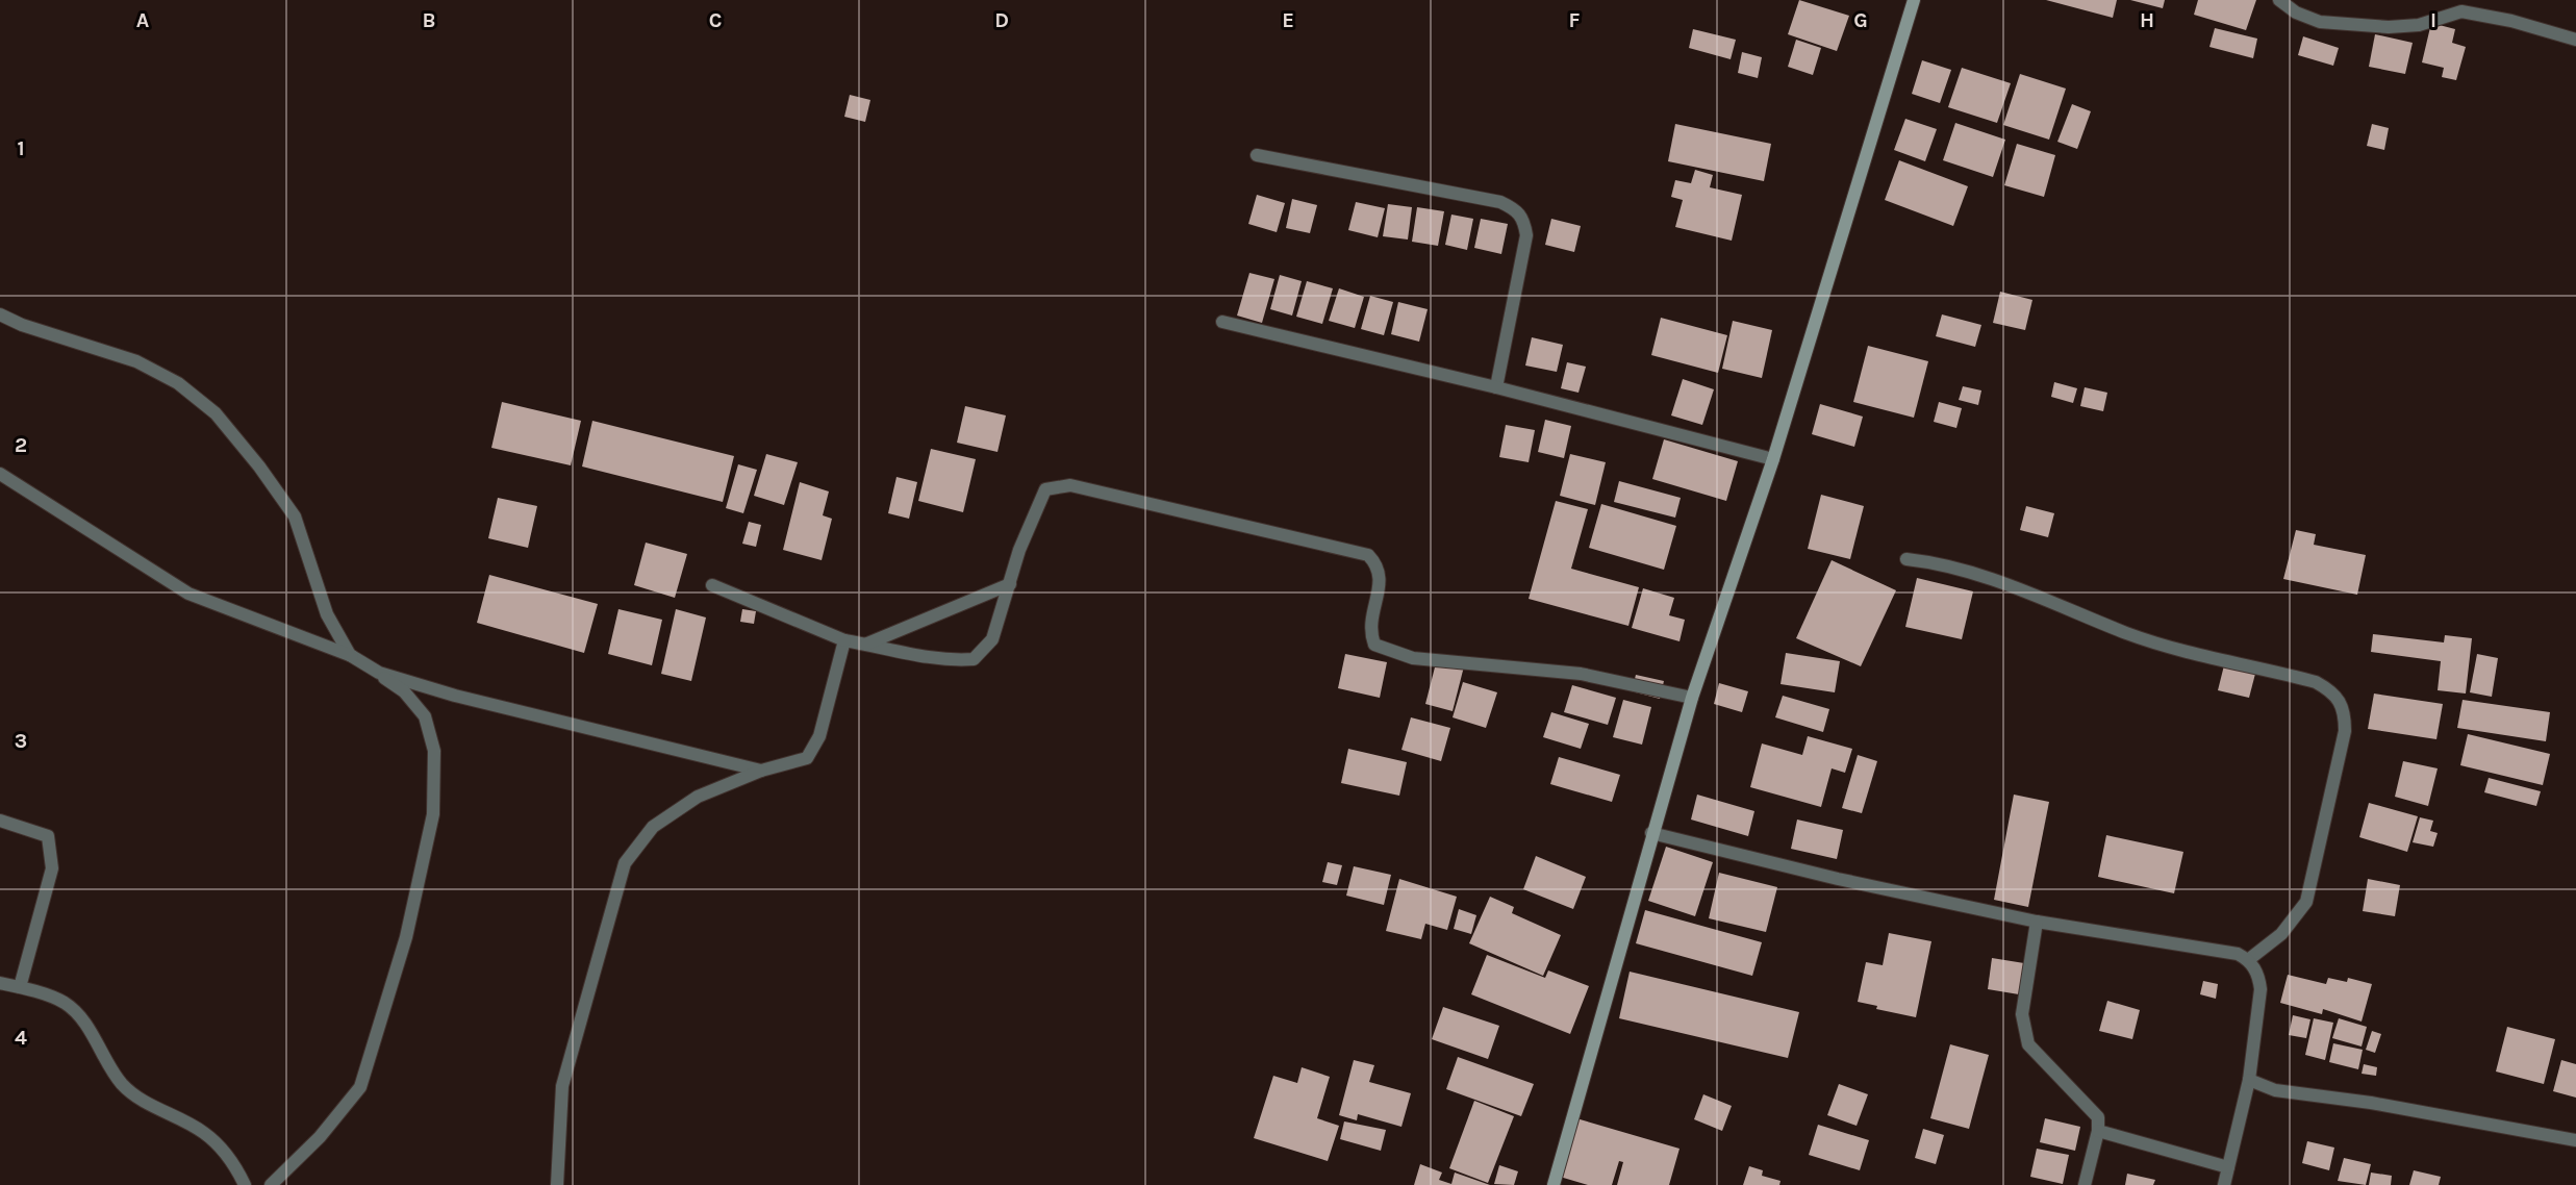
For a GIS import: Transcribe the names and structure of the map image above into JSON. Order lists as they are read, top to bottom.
{
  "grid": {
    "columns": [
      "A",
      "B",
      "C",
      "D",
      "E",
      "F",
      "G",
      "H",
      "I"
    ],
    "rows": [
      "1",
      "2",
      "3",
      "4"
    ]
  }
}
